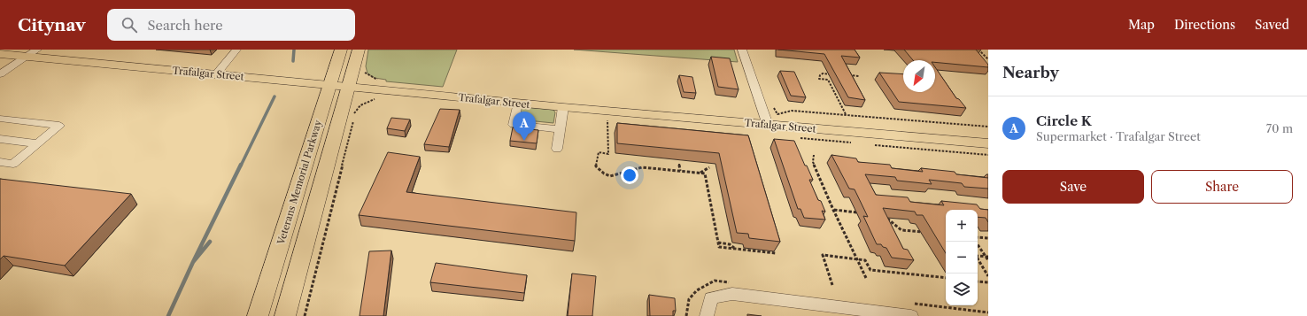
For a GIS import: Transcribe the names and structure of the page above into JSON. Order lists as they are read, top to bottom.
{
  "streets": {
    "highway": ["Veterans Memorial Parkway"],
    "main road": ["Trafalgar Street"]
  },
  "crossings": [
    ["Trafalgar Street", "Veterans Memorial Parkway"]
  ],
  "north": "bottom left",
  "page": {
    "header": "Citynav",
    "search": "Search here",
    "nav": ["Map", "Directions", "Saved"],
    "heading": "Nearby",
    "list": [
      {
        "mark": "A",
        "name": "Circle K",
        "note": "Supermarket · Trafalgar Street",
        "value": "70 m"
      }
    ],
    "pins": "A",
    "buttons": ["Save", "Share"],
    "map_buttons": ["+", "−"]
  }
}
